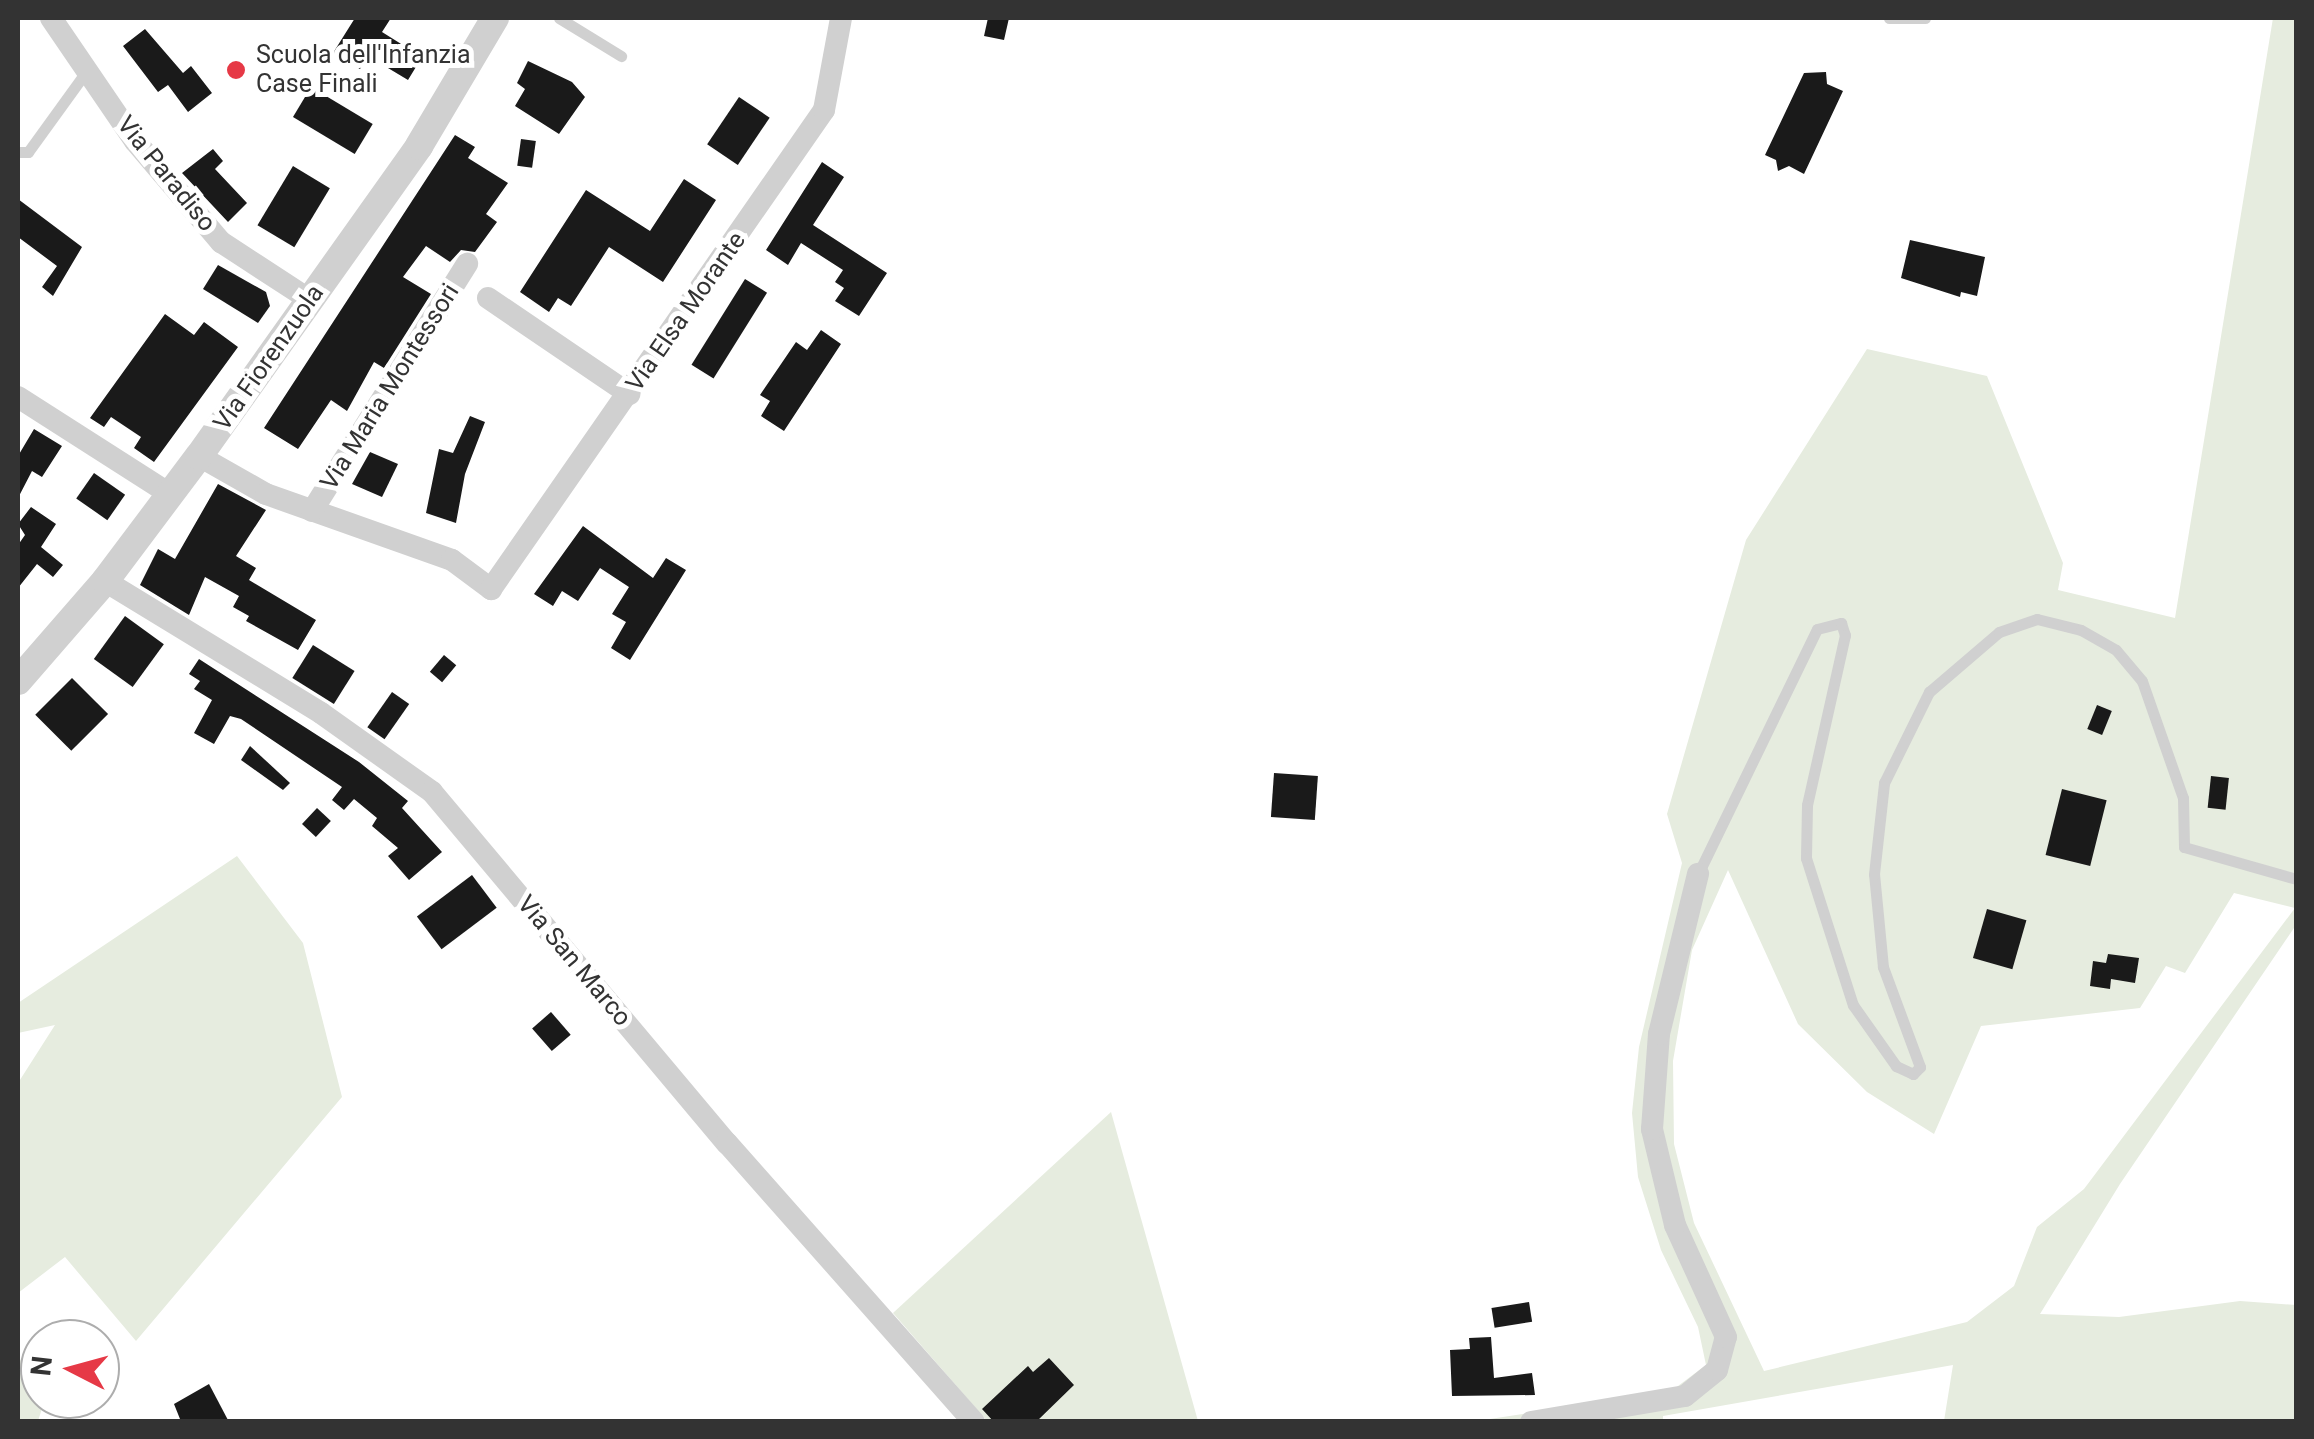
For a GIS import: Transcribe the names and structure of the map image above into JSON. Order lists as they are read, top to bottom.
{
  "streets": {
    "street": [
      "Via Paradiso",
      "Via Elsa Morante",
      "Via Fiorenzuola",
      "Via Maria Montessori",
      "Via San Marco"
    ]
  },
  "crossings": [
    ["Via Paradiso", "Via Fiorenzuola"],
    ["Via Elsa Morante", "Via Maria Montessori"],
    ["Via Fiorenzuola", "Via Maria Montessori"],
    ["Via Fiorenzuola", "Via San Marco"]
  ],
  "places": ["Scuola dell'Infanzia Case Finali"],
  "north": "left"
}
